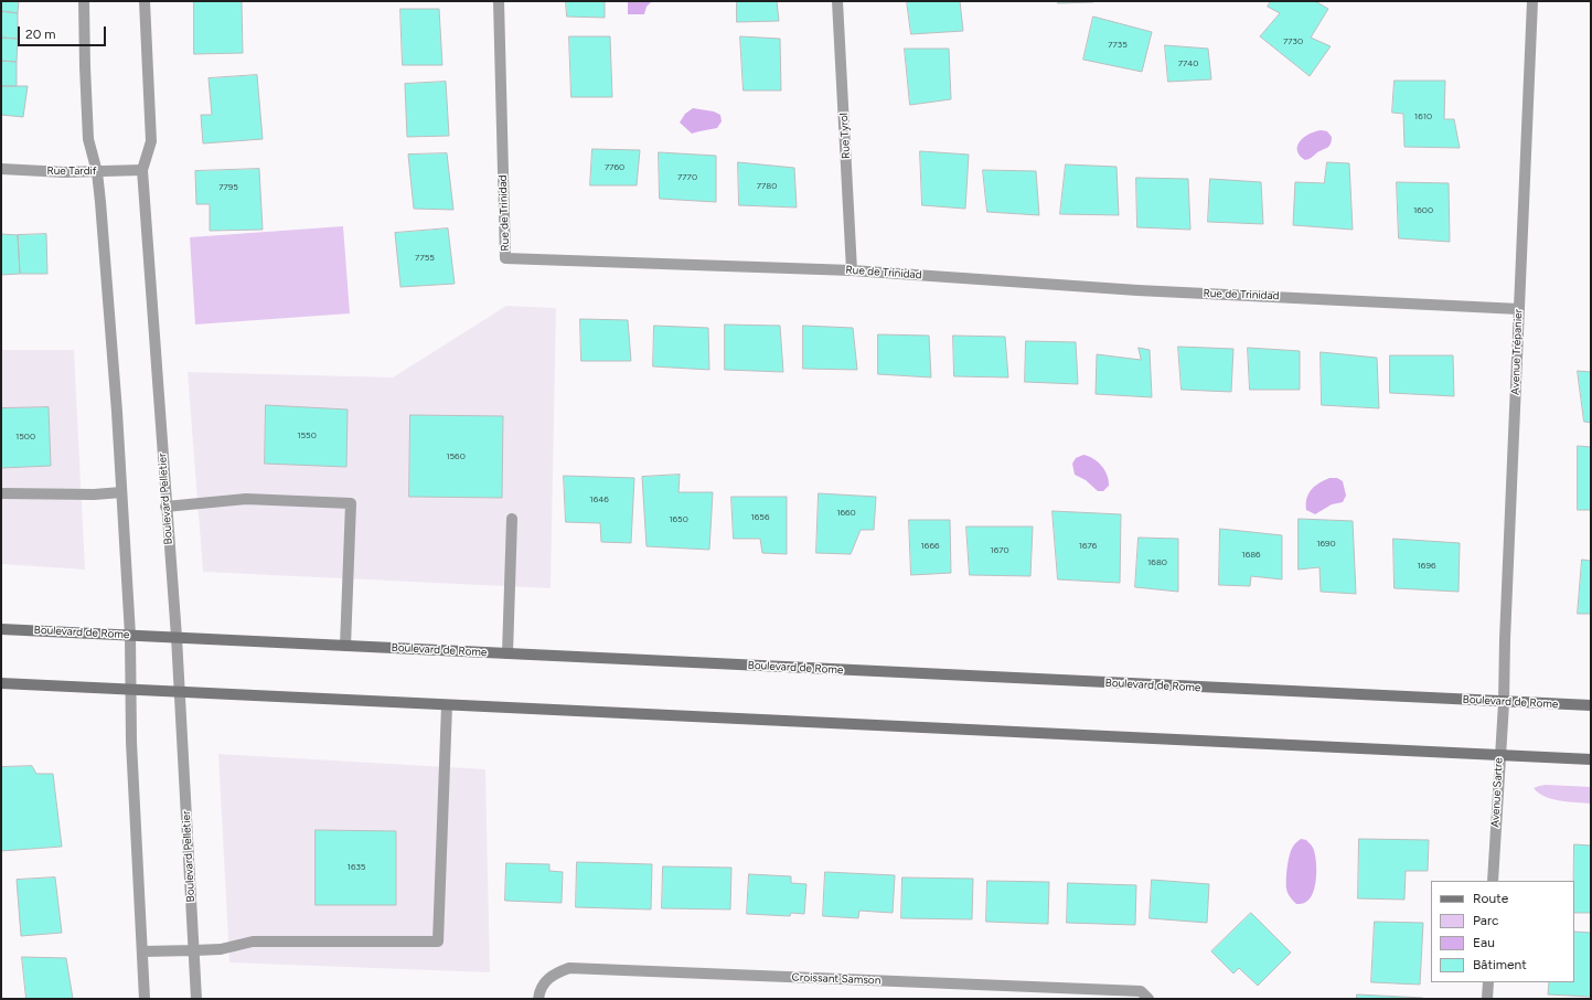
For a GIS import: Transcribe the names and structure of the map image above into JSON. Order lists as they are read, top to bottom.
{
  "streets": {
    "main road": ["Boulevard de Rome"],
    "street": [
      "Rue Tyrol",
      "Rue Tardif",
      "Rue de Trinidad",
      "Avenue Trépanier",
      "Boulevard Pelletier",
      "Avenue Sartre",
      "Croissant Samson"
    ]
  },
  "crossings": [
    ["Rue Tyrol", "Rue de Trinidad"],
    ["Rue Tardif", "Boulevard Pelletier"],
    ["Rue de Trinidad", "Avenue Trépanier"],
    ["Avenue Trépanier", "Boulevard de Rome"],
    ["Avenue Trépanier", "Avenue Sartre"],
    ["Boulevard Pelletier", "Boulevard de Rome"],
    ["Boulevard de Rome", "Avenue Sartre"]
  ],
  "house_numbers": [
    "7730",
    "7735",
    "7740",
    "1610",
    "7760",
    "7770",
    "7780",
    "7795",
    "1600",
    "7755",
    "1550",
    "1500",
    "1560",
    "1646",
    "1660",
    "1656",
    "1650",
    "1690",
    "1666",
    "1676",
    "1670",
    "1686",
    "1680",
    "1696",
    "1635"
  ],
  "legend": [
    "Route",
    "Parc",
    "Eau",
    "Bâtiment"
  ],
  "scale_bar": "20 m"
}
